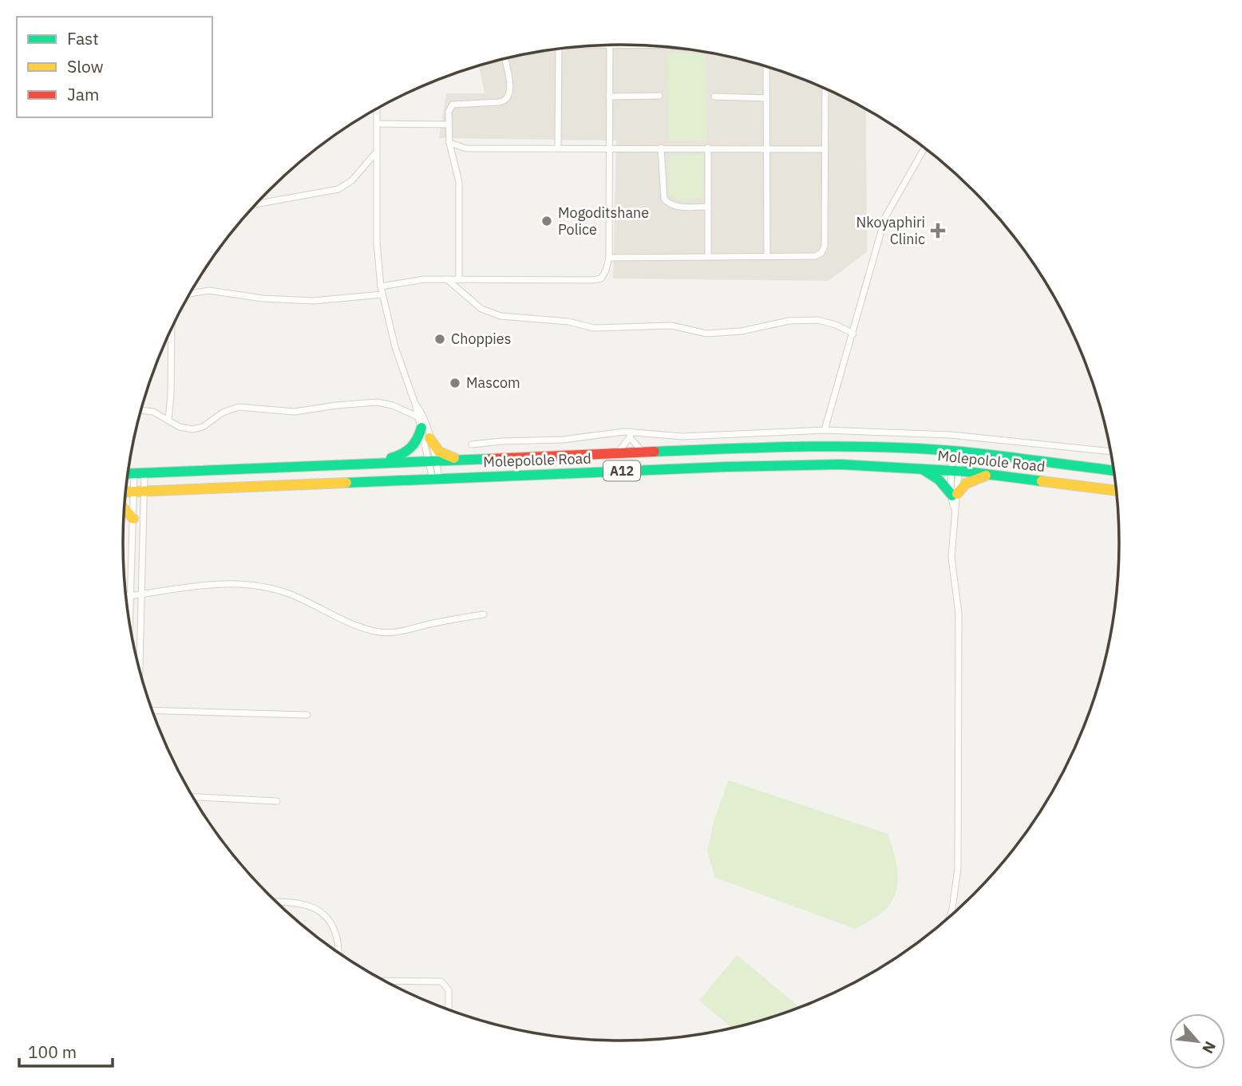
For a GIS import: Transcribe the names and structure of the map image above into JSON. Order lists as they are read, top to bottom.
{
  "streets": {
    "main road": ["Molepolole Road", "A12"]
  },
  "places": {
    "other": ["Mogoditshane Police", "Choppies", "Mascom"],
    "health": ["Nkoyaphiri Clinic"]
  },
  "legend": ["Fast", "Slow", "Jam"],
  "scale_bar": "100 m",
  "north": "bottom right"
}
